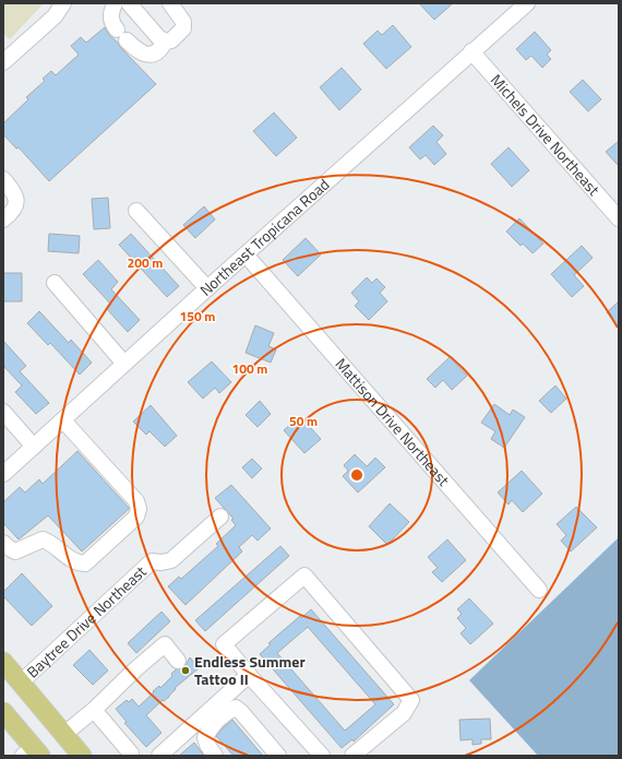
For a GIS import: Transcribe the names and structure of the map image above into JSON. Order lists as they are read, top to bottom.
{
  "streets": {
    "street": [
      "Michels Drive Northeast",
      "Northeast Tropicana Road",
      "Mattison Drive Northeast",
      "Baytree Drive Northeast"
    ]
  },
  "crossings": [
    ["Michels Drive Northeast", "Northeast Tropicana Road"],
    ["Northeast Tropicana Road", "Mattison Drive Northeast"]
  ],
  "places": ["Endless Summer Tattoo II"],
  "rings": [
    "200 m",
    "150 m",
    "100 m",
    "50 m"
  ]
}
